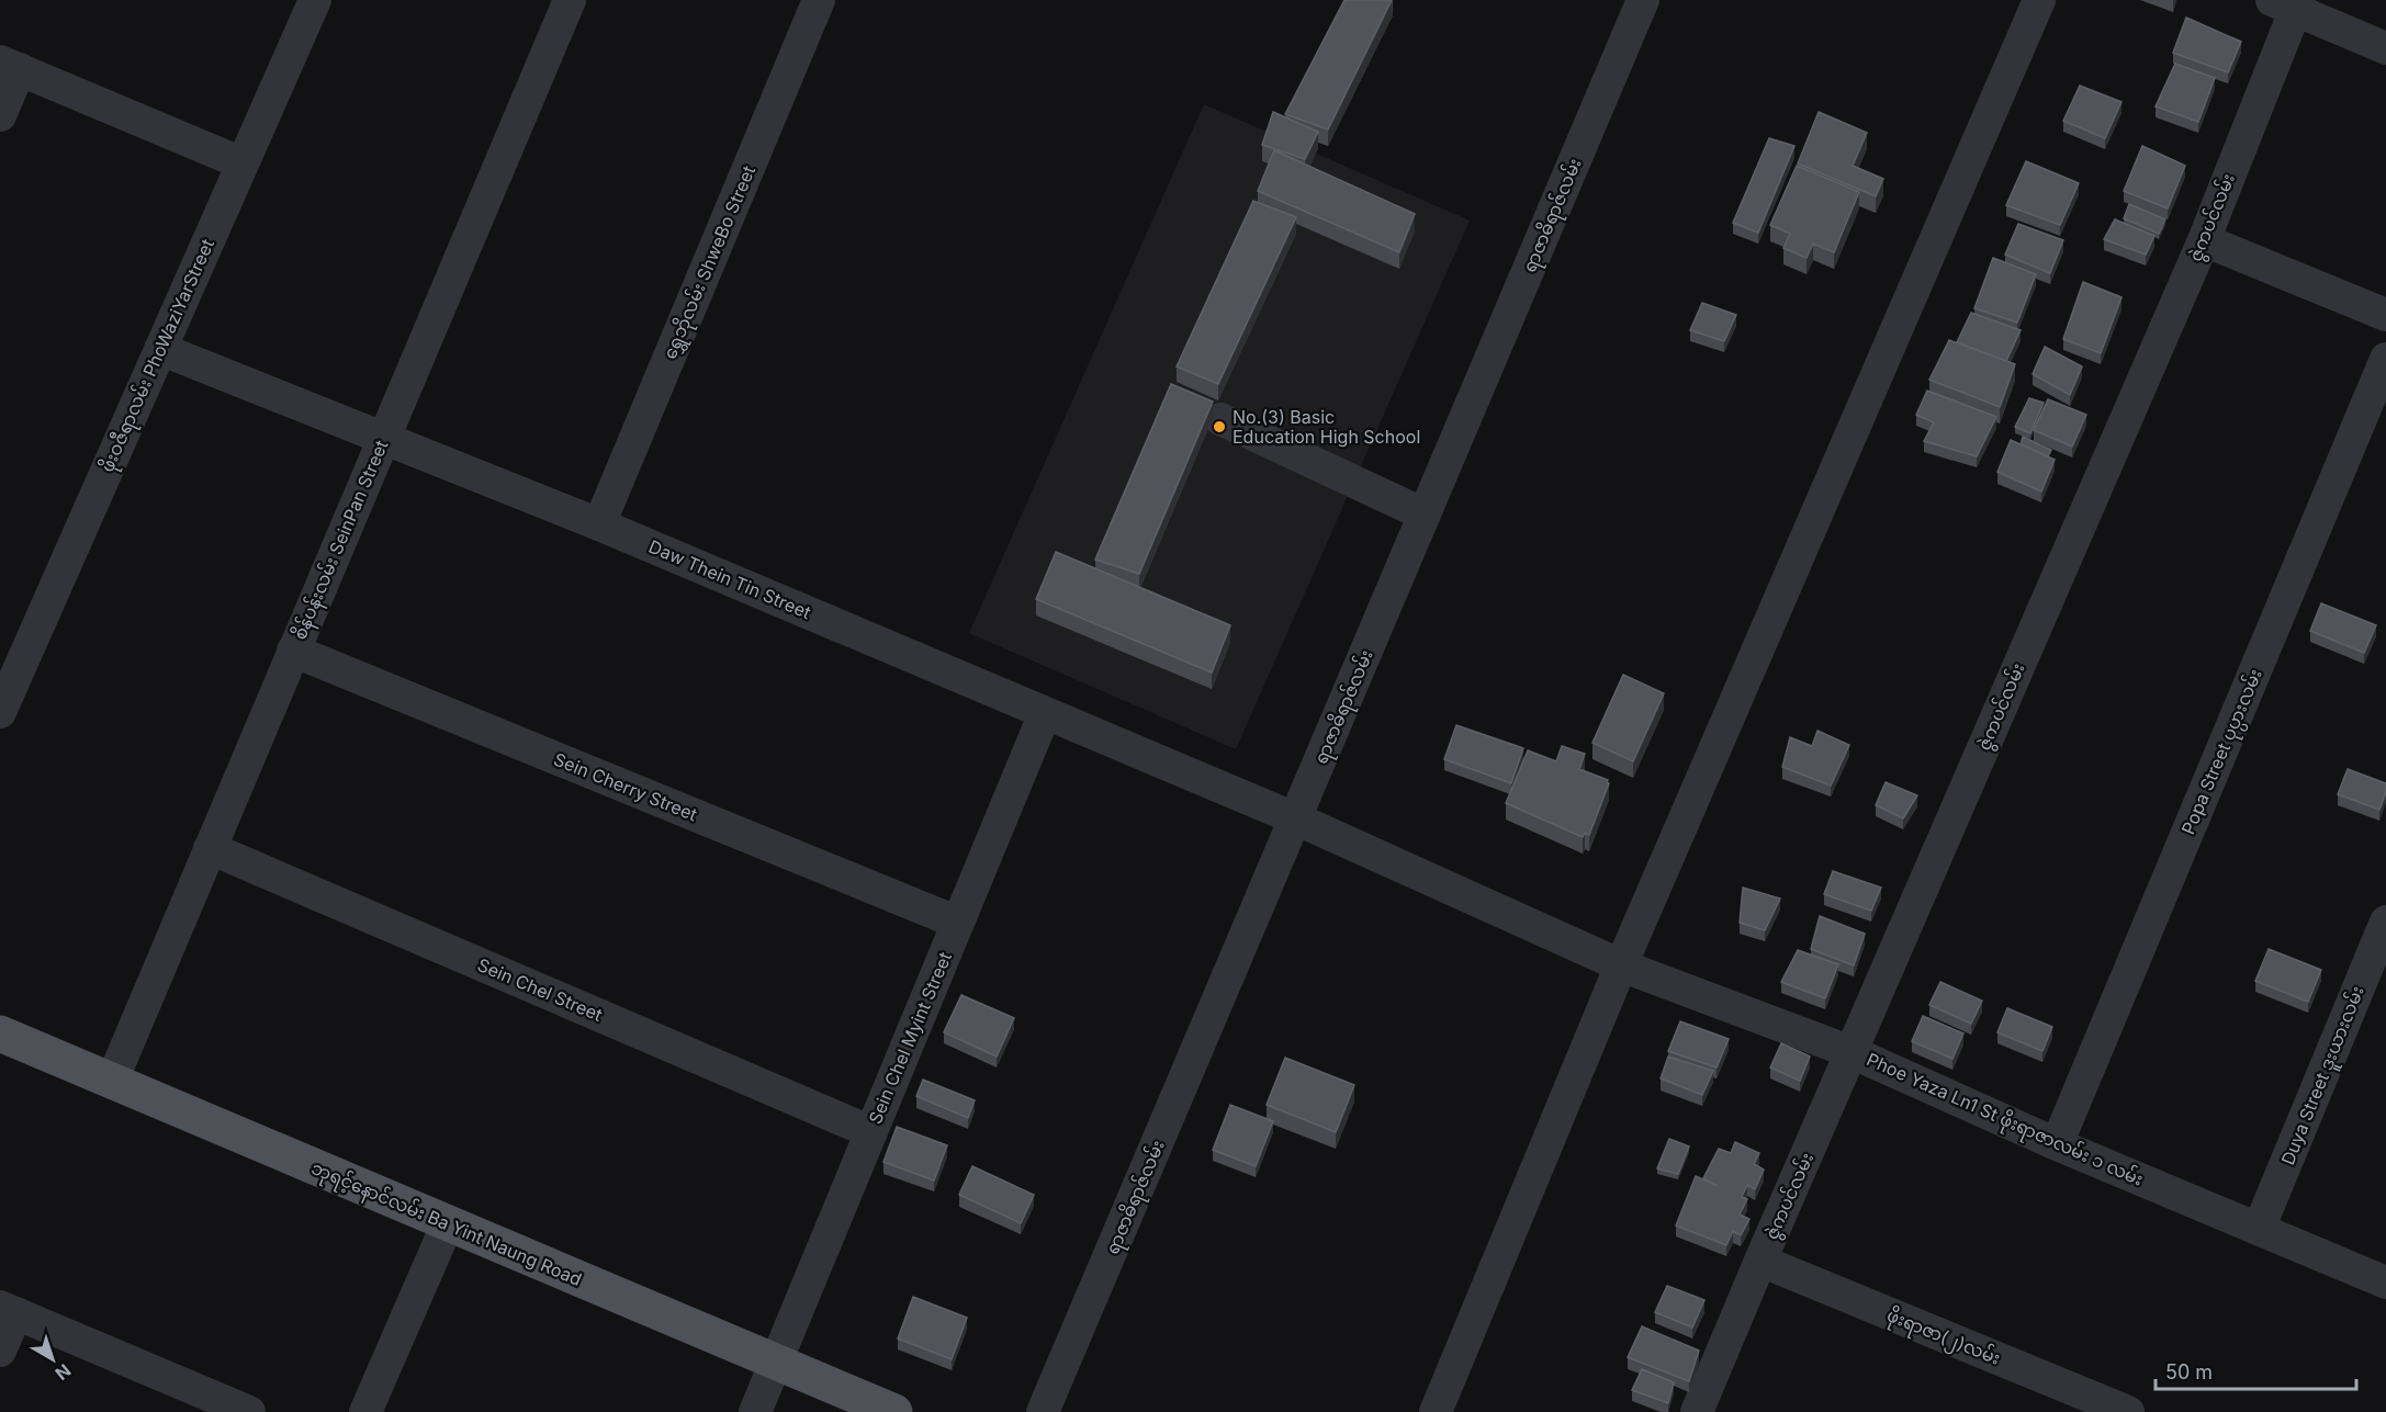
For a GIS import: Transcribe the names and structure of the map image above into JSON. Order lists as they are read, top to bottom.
{
  "streets": {
    "main road": ["ဘုရင့်နောင်လမ်း Ba Yint Naung Road"],
    "street": [
      "ရာဇာဓိရာဇ်လမ်း",
      "ဇွဲကပင်လမ်း",
      "ရွှေဘိုလမ်း ShweBo Street",
      "ဖိုးဝဇီရာလမ်း PhoWaziYarStreet",
      "စိန်ပန်းလမ်း SeinPan Street",
      "Daw Thein Tin Street",
      "Popa Street ပုပ္ပားလမ်း",
      "Sein Cherry Street",
      "Sein Chel Street",
      "Sein Chel Myint Street",
      "Duya Street ဒူးယားလမ်း",
      "Phoe Yaza Ln1 St ဖိုးရာဇာလမ်း ၁ လမ်း",
      "ဖိုးရာဇာ(၂)လမ်း"
    ]
  },
  "crossings": [
    ["ရာဇာဓိရာဇ်လမ်း", "Daw Thein Tin Street"],
    ["ရာဇာဓိရာဇ်လမ်း", "Phoe Yaza Ln1 St ဖိုးရာဇာလမ်း ၁ လမ်း"],
    ["ဇွဲကပင်လမ်း", "Phoe Yaza Ln1 St ဖိုးရာဇာလမ်း ၁ လမ်း"],
    ["ဇွဲကပင်လမ်း", "ဖိုးရာဇာ(၂)လမ်း"],
    ["ရွှေဘိုလမ်း ShweBo Street", "Daw Thein Tin Street"],
    ["ဖိုးဝဇီရာလမ်း PhoWaziYarStreet", "Daw Thein Tin Street"],
    ["စိန်ပန်းလမ်း SeinPan Street", "Daw Thein Tin Street"],
    ["စိန်ပန်းလမ်း SeinPan Street", "Sein Cherry Street"],
    ["စိန်ပန်းလမ်း SeinPan Street", "Sein Chel Street"],
    ["စိန်ပန်းလမ်း SeinPan Street", "ဘုရင့်နောင်လမ်း Ba Yint Naung Road"],
    ["Daw Thein Tin Street", "Sein Chel Myint Street"],
    ["Daw Thein Tin Street", "Phoe Yaza Ln1 St ဖိုးရာဇာလမ်း ၁ လမ်း"],
    ["Popa Street ပုပ္ပားလမ်း", "Phoe Yaza Ln1 St ဖိုးရာဇာလမ်း ၁ လမ်း"],
    ["Sein Cherry Street", "Sein Chel Myint Street"],
    ["Sein Chel Street", "Sein Chel Myint Street"],
    ["Sein Chel Myint Street", "ဘုရင့်နောင်လမ်း Ba Yint Naung Road"],
    ["Duya Street ဒူးယားလမ်း", "Phoe Yaza Ln1 St ဖိုးရာဇာလမ်း ၁ လမ်း"]
  ],
  "places": ["No.(3) Basic Education High School"],
  "scale_bar": "50 m",
  "north": "bottom right"
}
